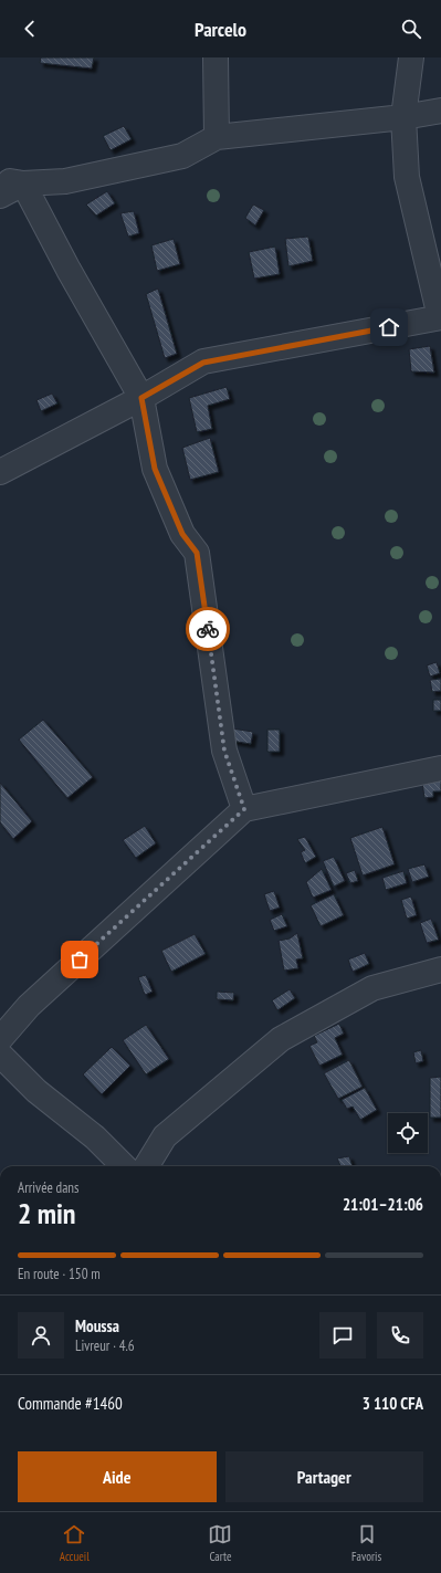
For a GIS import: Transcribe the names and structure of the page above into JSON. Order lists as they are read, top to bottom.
{
  "page": {
    "header": "Parcelo",
    "heading": ["2 min", "Arrivée dans", "21:01–21:06"],
    "panel": [
      "Moussa",
      "Livreur · 4.6",
      "Commande #1460",
      "3 110 CFA"
    ],
    "bar": "En route · 150 m",
    "buttons": ["Aide", "Partager"],
    "tabs": ["Accueil", "Carte", "Favoris"]
  }
}
